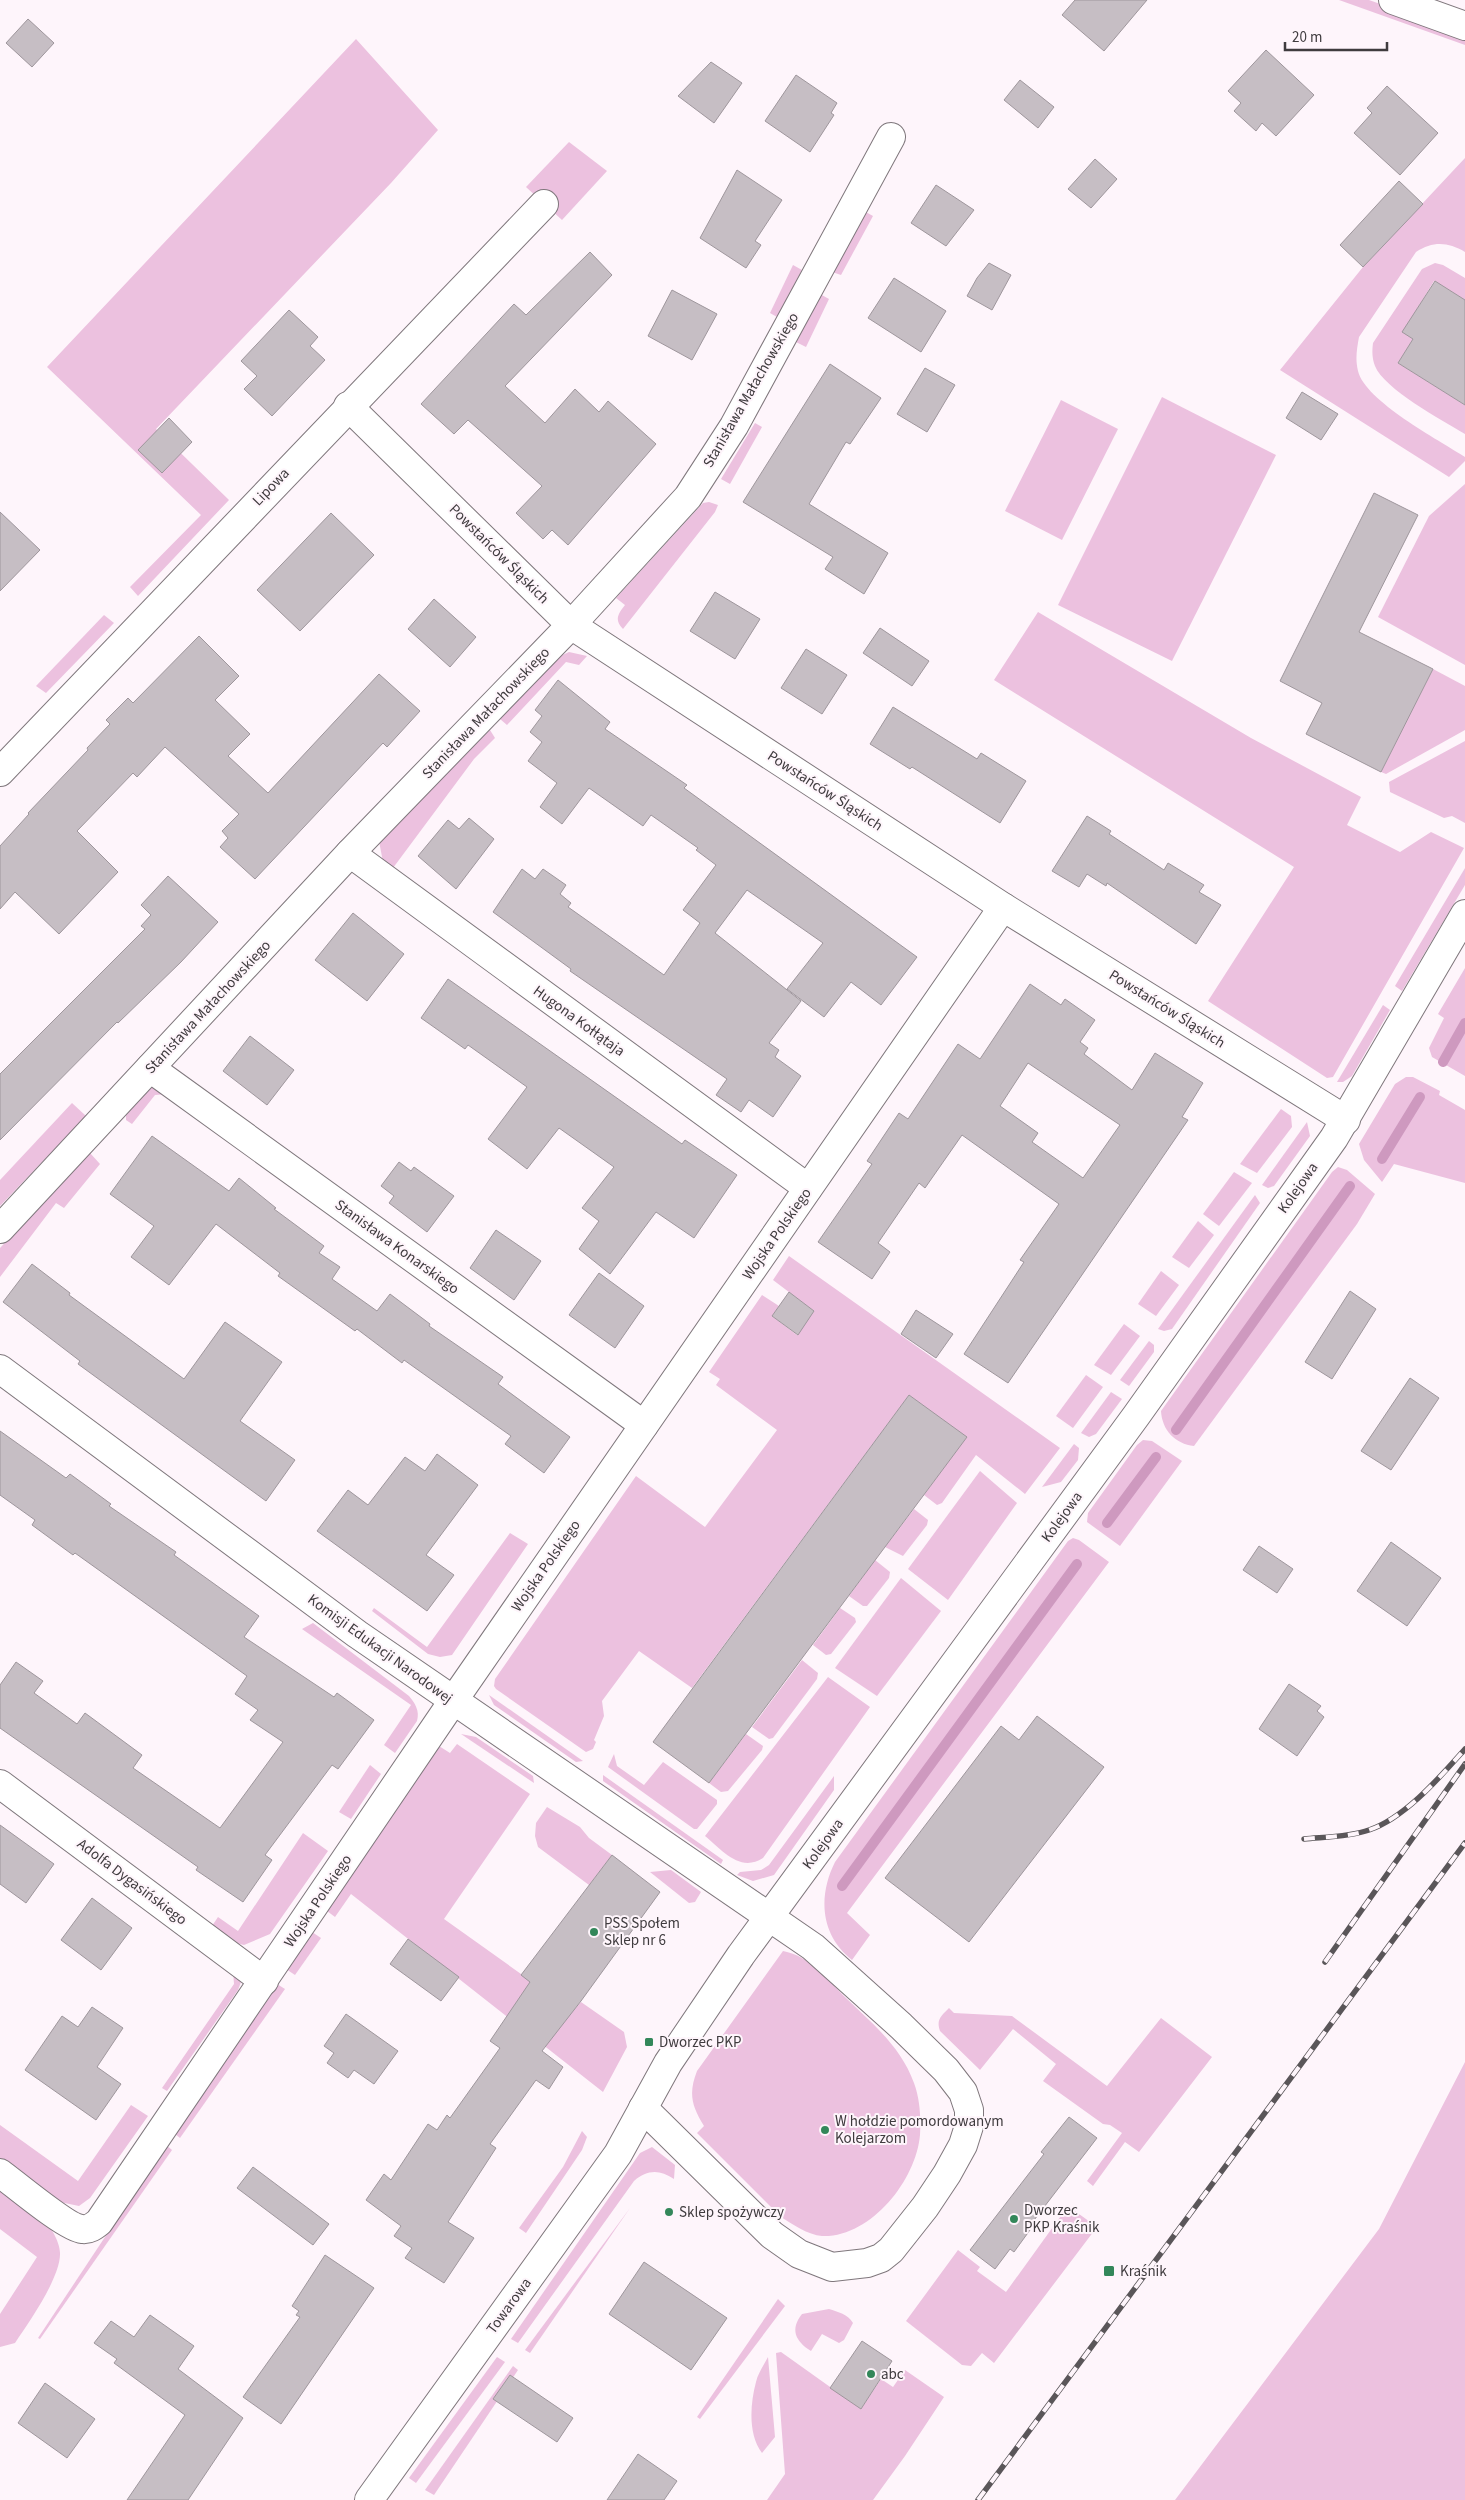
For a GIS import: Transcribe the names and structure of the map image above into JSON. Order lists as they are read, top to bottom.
{
  "streets": {
    "street": [
      "Stanisława Małachowskiego",
      "Lipowa",
      "Powstańców Śląskich",
      "Hugona Kołłątaja",
      "Kolejowa",
      "Wojska Polskiego",
      "Stanisława Konarskiego",
      "Komisji Edukacji Narodowej",
      "Adolfa Dygasińskiego",
      "Towarowa"
    ]
  },
  "crossings": [
    ["Stanisława Małachowskiego", "Powstańców Śląskich"],
    ["Stanisława Małachowskiego", "Hugona Kołłątaja"],
    ["Stanisława Małachowskiego", "Stanisława Konarskiego"],
    ["Lipowa", "Powstańców Śląskich"],
    ["Powstańców Śląskich", "Kolejowa"],
    ["Powstańców Śląskich", "Wojska Polskiego"],
    ["Hugona Kołłątaja", "Wojska Polskiego"],
    ["Kolejowa", "Komisji Edukacji Narodowej"],
    ["Kolejowa", "Towarowa"],
    ["Wojska Polskiego", "Stanisława Konarskiego"],
    ["Wojska Polskiego", "Komisji Edukacji Narodowej"],
    ["Wojska Polskiego", "Adolfa Dygasińskiego"],
    ["Komisji Edukacji Narodowej", "Towarowa"]
  ],
  "places": {
    "other": [
      "PSS Społem Sklep nr 6",
      "W hołdzie pomordowanym Kolejarzom",
      "Sklep spożywczy",
      "Dworzec PKP Kraśnik",
      "abc"
    ],
    "transit": ["Dworzec PKP", "Kraśnik"]
  },
  "scale_bar": "20 m"
}
